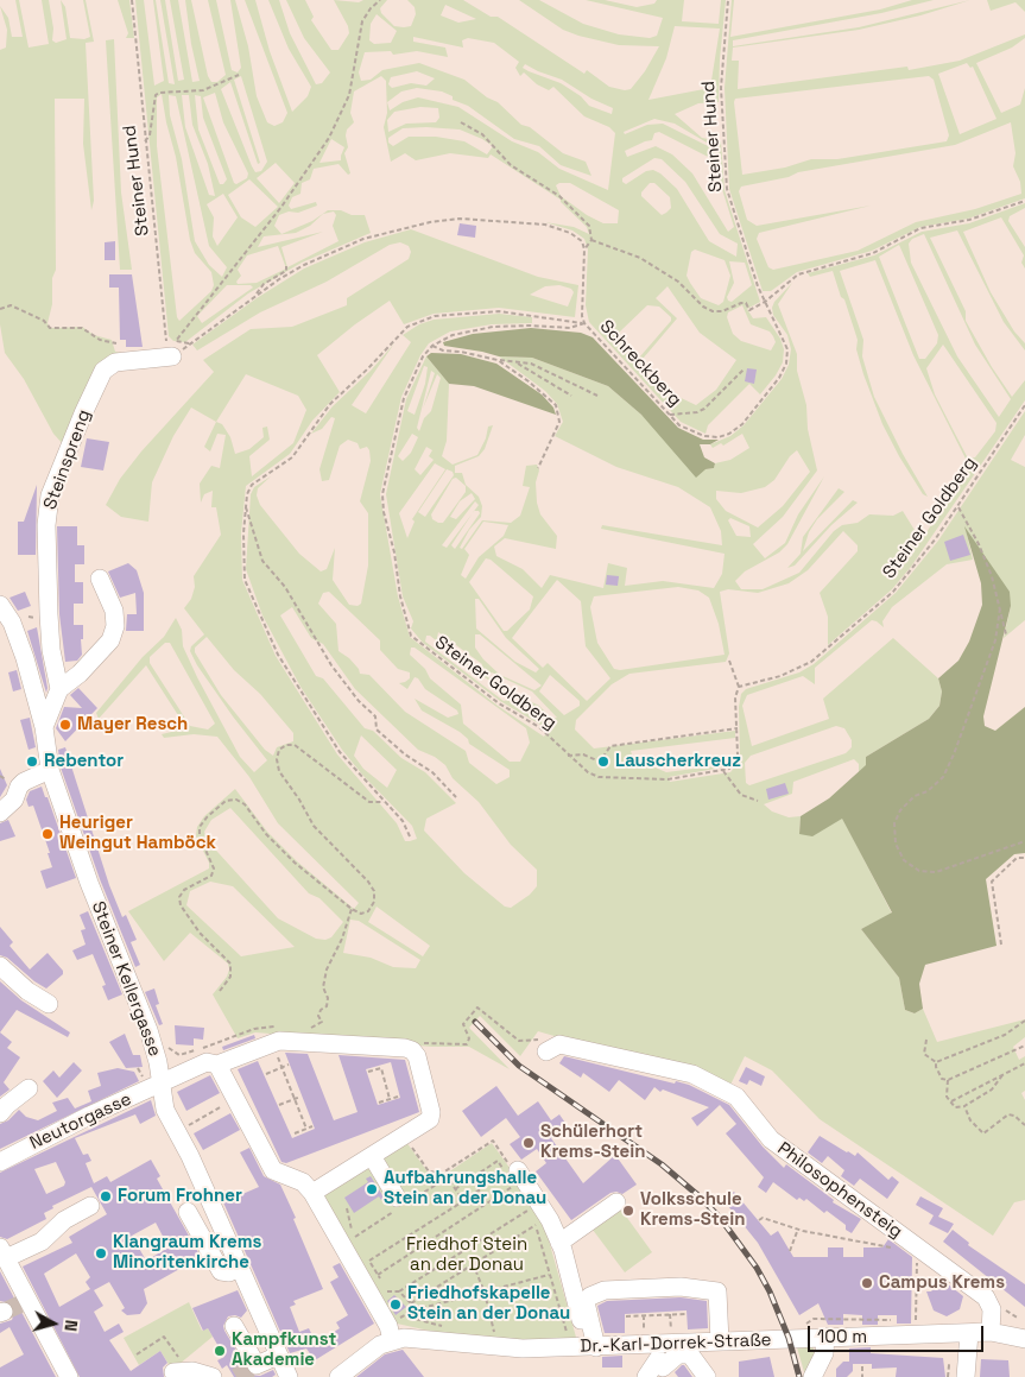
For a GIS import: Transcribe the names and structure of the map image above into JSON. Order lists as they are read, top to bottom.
{
  "streets": {
    "street": [
      "Steinspreng",
      "Steiner Kellergasse",
      "Neutorgasse",
      "Philosophensteig",
      "Dr.-Karl-Dorrek-Straße"
    ],
    "path": ["Steiner Hund", "Schreckberg", "Steiner Goldberg"]
  },
  "crossings": [
    ["Steiner Hund", "Schreckberg"],
    ["Steiner Hund", "Steinspreng"],
    ["Steiner Kellergasse", "Neutorgasse"],
    ["Philosophensteig", "Dr.-Karl-Dorrek-Straße"]
  ],
  "parks": ["Friedhof Stein an der Donau"],
  "places": [
    "Mayer Resch",
    "Rebentor",
    "Lauscherkreuz",
    "Heuriger Weingut Hamböck",
    "Schülerhort Krems-Stein",
    "Aufbahrungshalle Stein an der Donau",
    "Forum Frohner",
    "Volksschule Krems-Stein",
    "Klangraum Krems Minoritenkirche",
    "Campus Krems",
    "Friedhofskapelle Stein an der Donau",
    "Kampfkunst Akademie"
  ],
  "scale_bar": "100 m",
  "north": "right"
}
